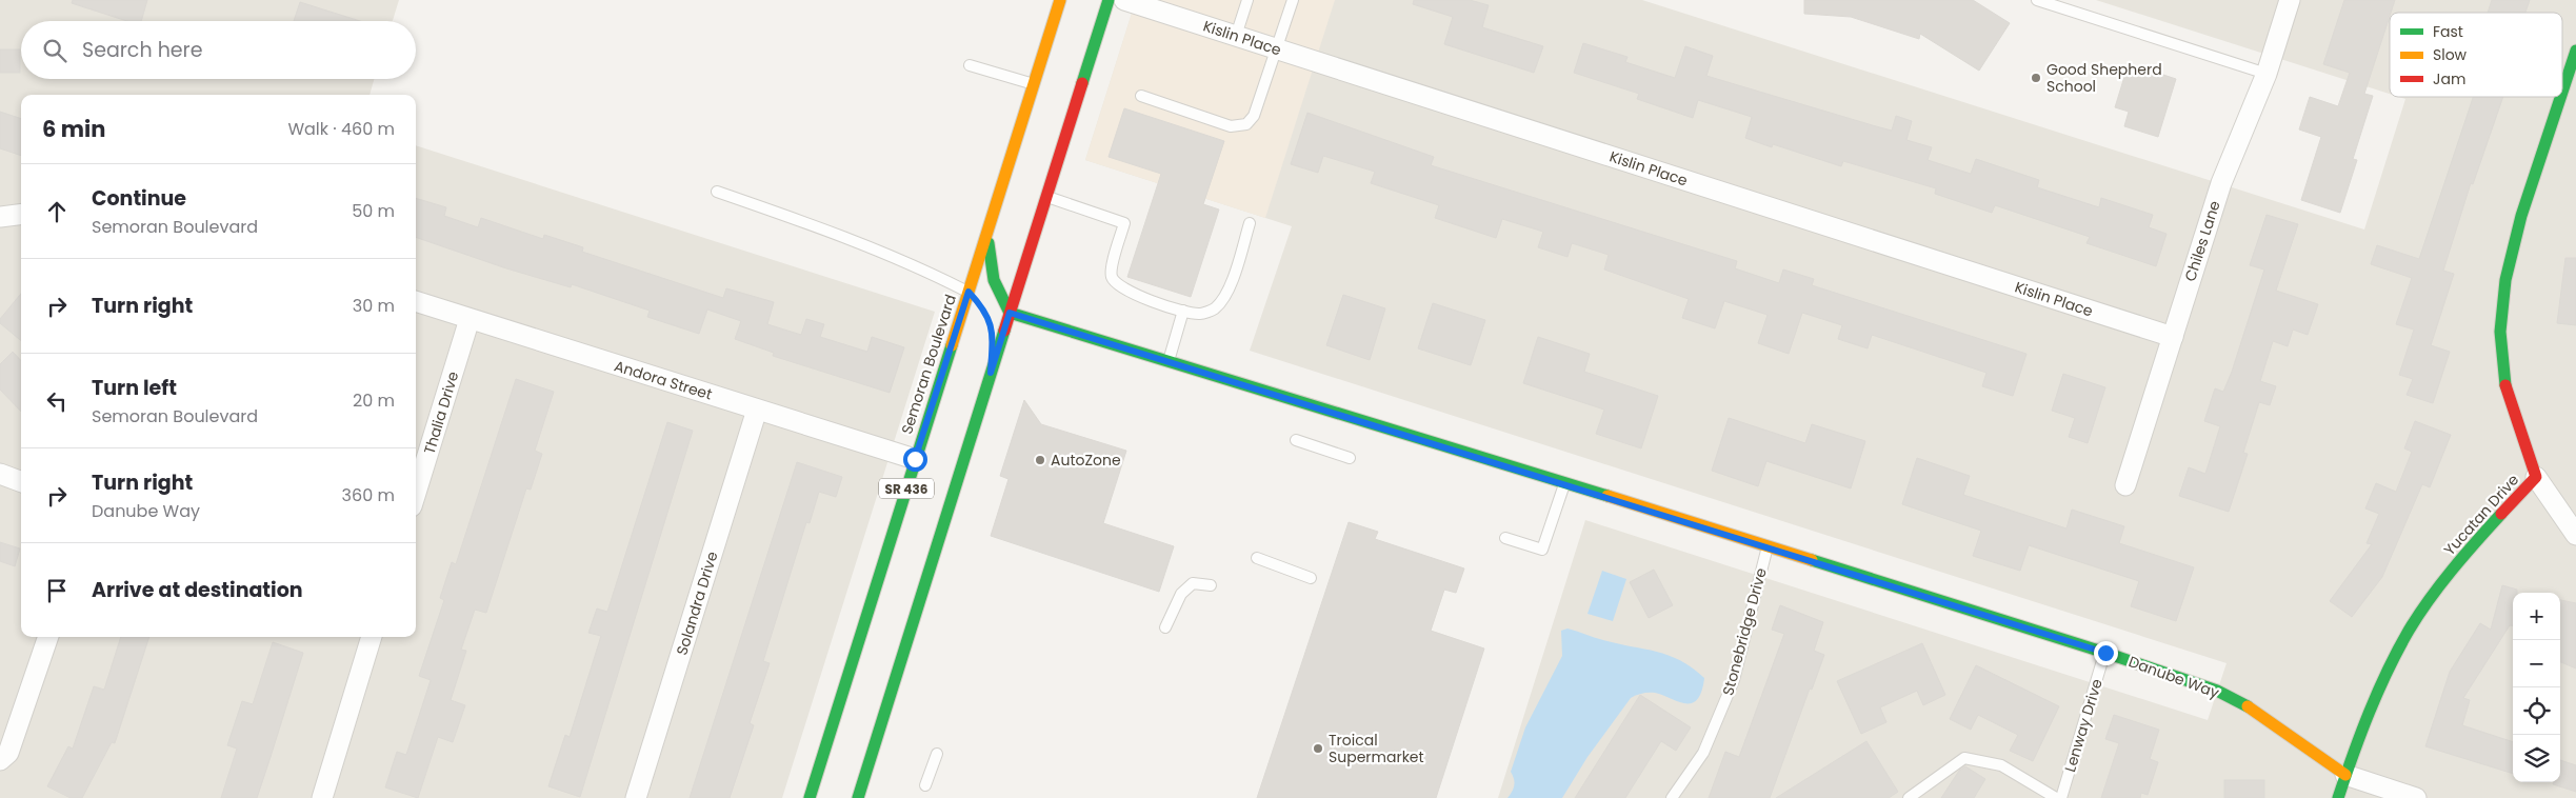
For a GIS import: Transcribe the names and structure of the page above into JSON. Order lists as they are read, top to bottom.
{
  "streets": {
    "street": [
      "Kislin Place",
      "Chiles Lane",
      "Semoran Boulevard",
      "Andora Street",
      "Thalia Drive",
      "SR 436",
      "Yucatan Drive",
      "Solandra Drive",
      "Danube Way"
    ],
    "lane": ["Stonebridge Drive", "Lenway Drive"]
  },
  "crossings": [
    ["Kislin Place", "Chiles Lane"],
    ["Semoran Boulevard", "Andora Street"],
    ["Andora Street", "Thalia Drive"],
    ["Andora Street", "Solandra Drive"],
    ["SR 436", "Danube Way"],
    ["Yucatan Drive", "Danube Way"],
    ["Stonebridge Drive", "Danube Way"],
    ["Danube Way", "Lenway Drive"]
  ],
  "places": ["Good Shepherd School", "AutoZone", "Troical Supermarket"],
  "legend": ["Fast", "Slow", "Jam"],
  "page": {
    "search": "Search here",
    "heading": ["6 min", "Walk · 460 m"],
    "list": [
      ["Continue", "Semoran Boulevard", "50 m"],
      ["Turn right", "30 m"],
      ["Turn left", "Semoran Boulevard", "20 m"],
      ["Turn right", "Danube Way", "360 m"],
      "Arrive at destination"
    ],
    "map_buttons": ["+", "−"]
  }
}
